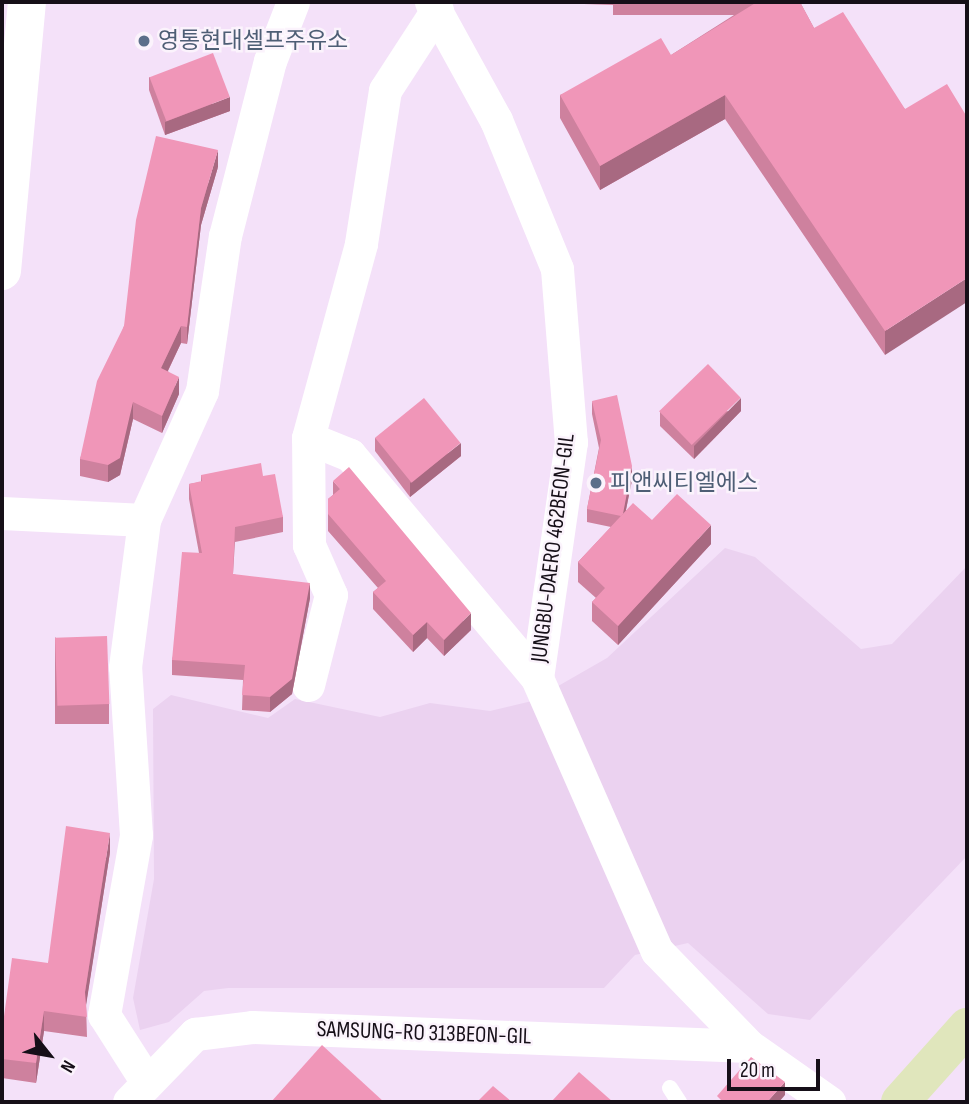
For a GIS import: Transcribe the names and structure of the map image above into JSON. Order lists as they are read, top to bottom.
{
  "streets": {
    "street": ["JUNGBU-DAERO 462BEON-GIL", "SAMSUNG-RO 313BEON-GIL"]
  },
  "crossings": [
    ["JUNGBU-DAERO 462BEON-GIL", "SAMSUNG-RO 313BEON-GIL"]
  ],
  "places": ["영통현대셀프주유소", "피앤씨티엘에스"],
  "scale_bar": "20 m",
  "north": "bottom right"
}
